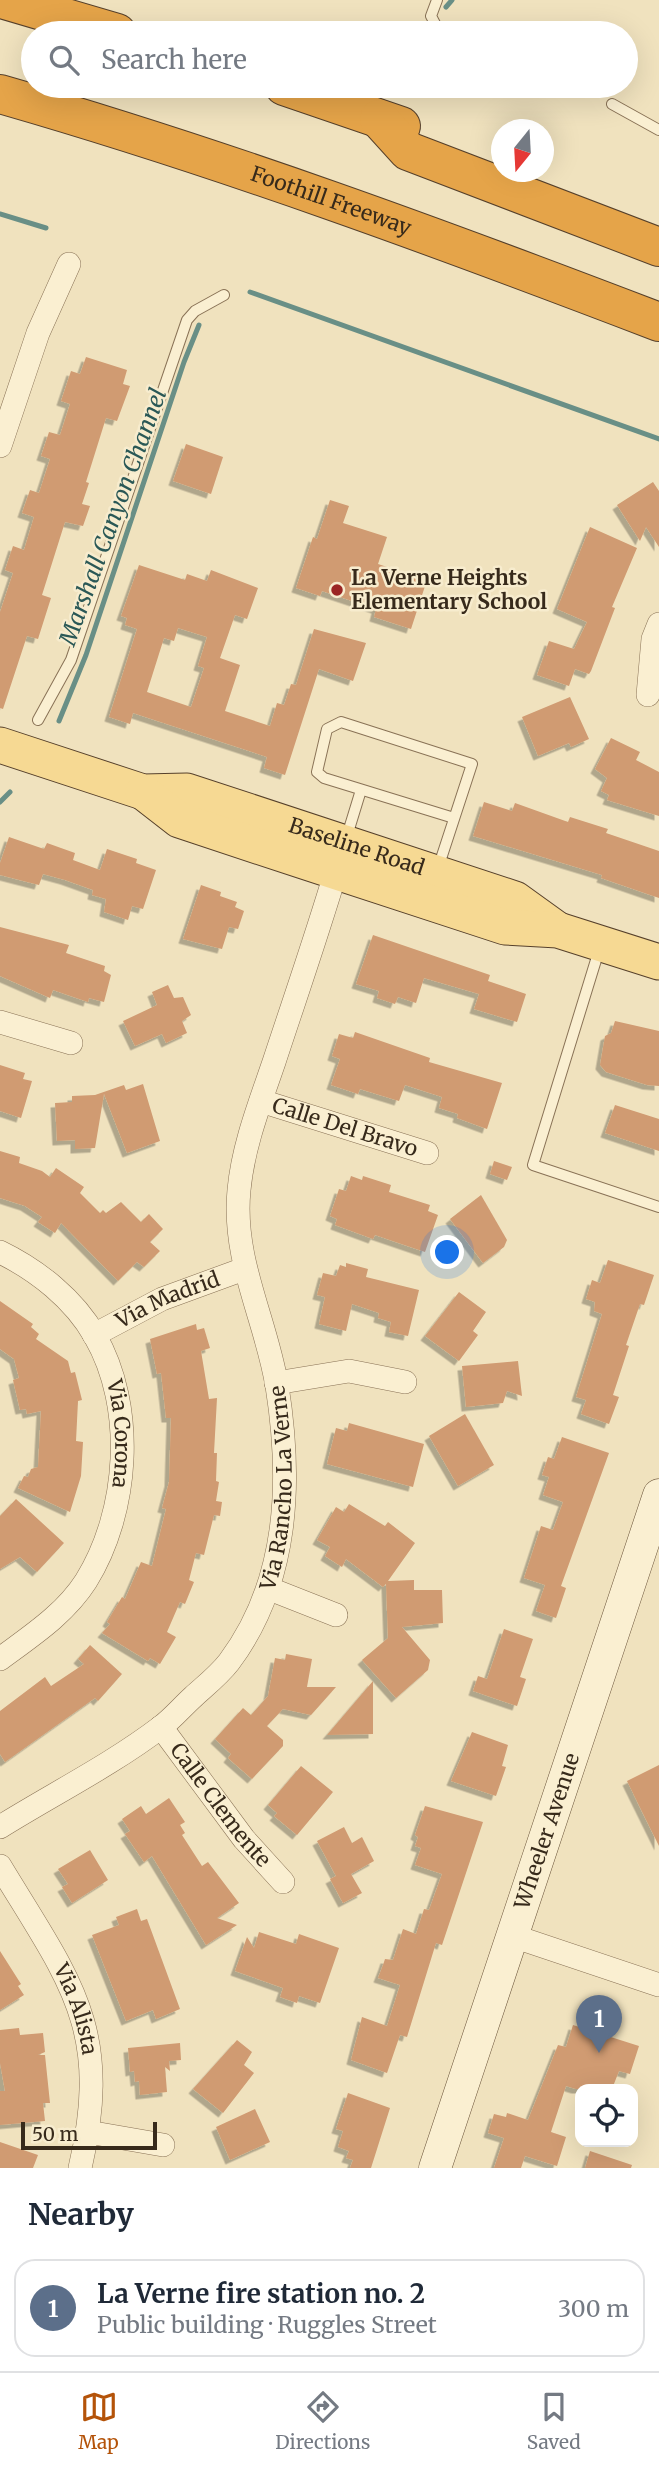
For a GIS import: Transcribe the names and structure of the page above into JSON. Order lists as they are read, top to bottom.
{
  "streets": {
    "highway": ["Foothill Freeway"],
    "main road": ["Baseline Road", "Wheeler Avenue"],
    "street": [
      "Calle Del Bravo",
      "Via Madrid",
      "Via Corona",
      "Via Rancho La Verne",
      "Calle Clemente",
      "Via Alista"
    ]
  },
  "crossings": [
    ["Baseline Road", "Via Rancho La Verne"],
    ["Calle Del Bravo", "Via Rancho La Verne"],
    ["Via Madrid", "Via Corona"],
    ["Via Madrid", "Via Rancho La Verne"],
    ["Via Rancho La Verne", "Calle Clemente"]
  ],
  "water": ["Marshall Canyon Channel"],
  "places": ["La Verne Heights Elementary School"],
  "scale_bar": "50 m",
  "north": "bottom",
  "page": {
    "search": "Search here",
    "pins": "1",
    "scale": "50 m",
    "heading": "Nearby",
    "list": [
      {
        "mark": "1",
        "name": "La Verne fire station no. 2",
        "note": "Public building · Ruggles Street",
        "value": "300 m"
      }
    ],
    "nav": ["Map", "Directions", "Saved"]
  }
}
